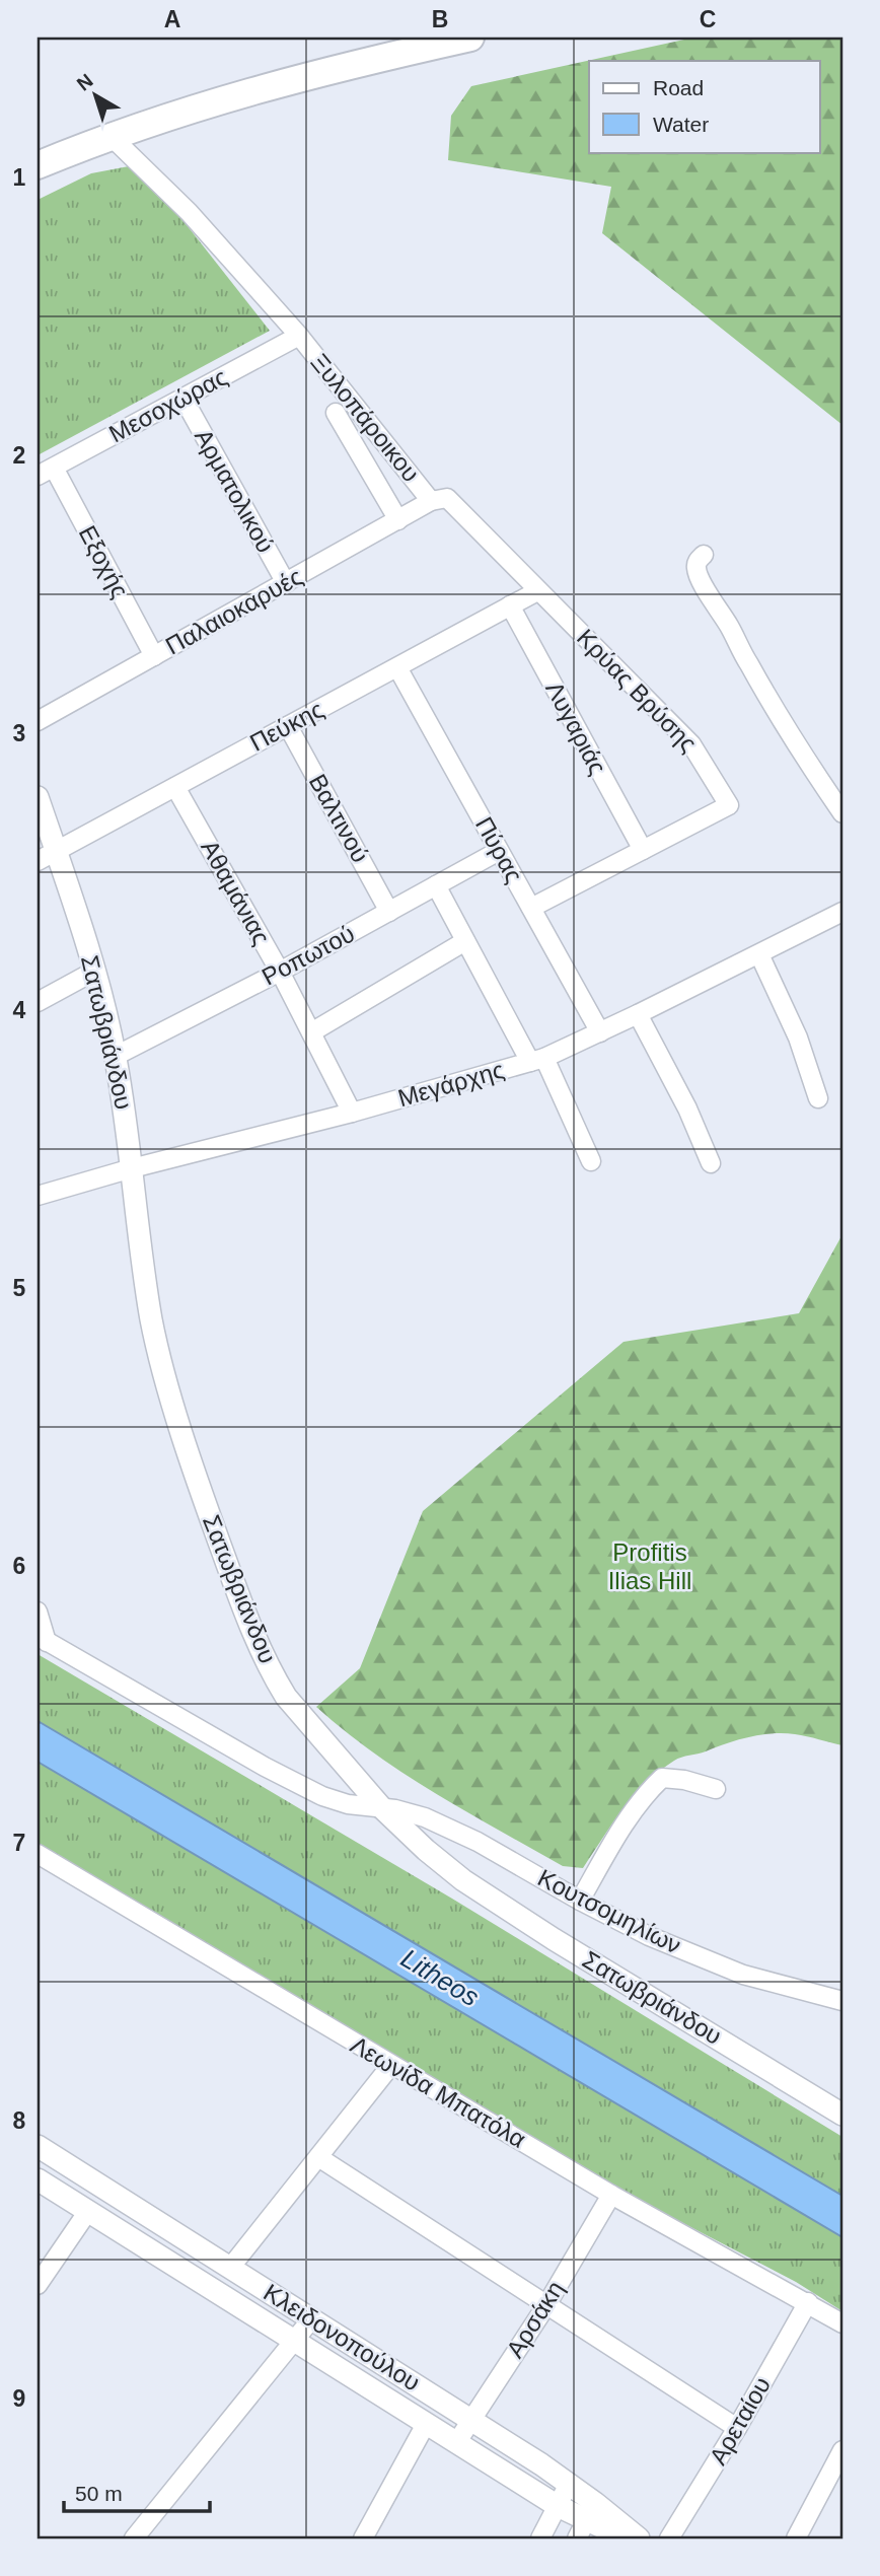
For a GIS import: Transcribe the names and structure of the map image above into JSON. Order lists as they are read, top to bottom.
{
  "streets": {
    "street": [
      "Μεσοχώρας",
      "Ξυλοπάροικου",
      "Αρματολικού",
      "Εξοχής",
      "Παλαιοκαρυές",
      "Κρύας Βρύσης",
      "Πεύκης",
      "Λυγαριάς",
      "Βαλτινού",
      "Πύρας",
      "Αθαμάνιας",
      "Ροπωτού",
      "Σατωβριάνδου",
      "Μεγάρχης",
      "Κουτσομηλίων",
      "Λεωνίδα Μπατόλα",
      "Αρσάκη",
      "Κλειδονοπούλου",
      "Αρεταίου"
    ]
  },
  "crossings": [
    ["Μεσοχώρας", "Ξυλοπάροικου"],
    ["Μεσοχώρας", "Αρματολικού"],
    ["Μεσοχώρας", "Εξοχής"],
    ["Ξυλοπάροικου", "Παλαιοκαρυές"],
    ["Ξυλοπάροικου", "Κρύας Βρύσης"],
    ["Αρματολικού", "Παλαιοκαρυές"],
    ["Εξοχής", "Παλαιοκαρυές"],
    ["Παλαιοκαρυές", "Κρύας Βρύσης"],
    ["Κρύας Βρύσης", "Πεύκης"],
    ["Κρύας Βρύσης", "Λυγαριάς"],
    ["Κρύας Βρύσης", "Πύρας"],
    ["Πεύκης", "Λυγαριάς"],
    ["Πεύκης", "Βαλτινού"],
    ["Πεύκης", "Πύρας"],
    ["Πεύκης", "Αθαμάνιας"],
    ["Πεύκης", "Σατωβριάνδου"],
    ["Βαλτινού", "Ροπωτού"],
    ["Πύρας", "Ροπωτού"],
    ["Πύρας", "Μεγάρχης"],
    ["Αθαμάνιας", "Ροπωτού"],
    ["Αθαμάνιας", "Μεγάρχης"],
    ["Ροπωτού", "Σατωβριάνδου"],
    ["Σατωβριάνδου", "Μεγάρχης"],
    ["Σατωβριάνδου", "Κουτσομηλίων"],
    ["Λεωνίδα Μπατόλα", "Αρσάκη"],
    ["Λεωνίδα Μπατόλα", "Αρεταίου"],
    ["Αρσάκη", "Κλειδονοπούλου"]
  ],
  "water": ["Litheos"],
  "parks": ["Profitis Ilias Hill"],
  "legend": ["Road", "Water"],
  "scale_bar": "50 m",
  "north": "top left",
  "grid": {
    "columns": ["A", "B", "C"],
    "rows": [
      "1",
      "2",
      "3",
      "4",
      "5",
      "6",
      "7",
      "8",
      "9"
    ]
  }
}
